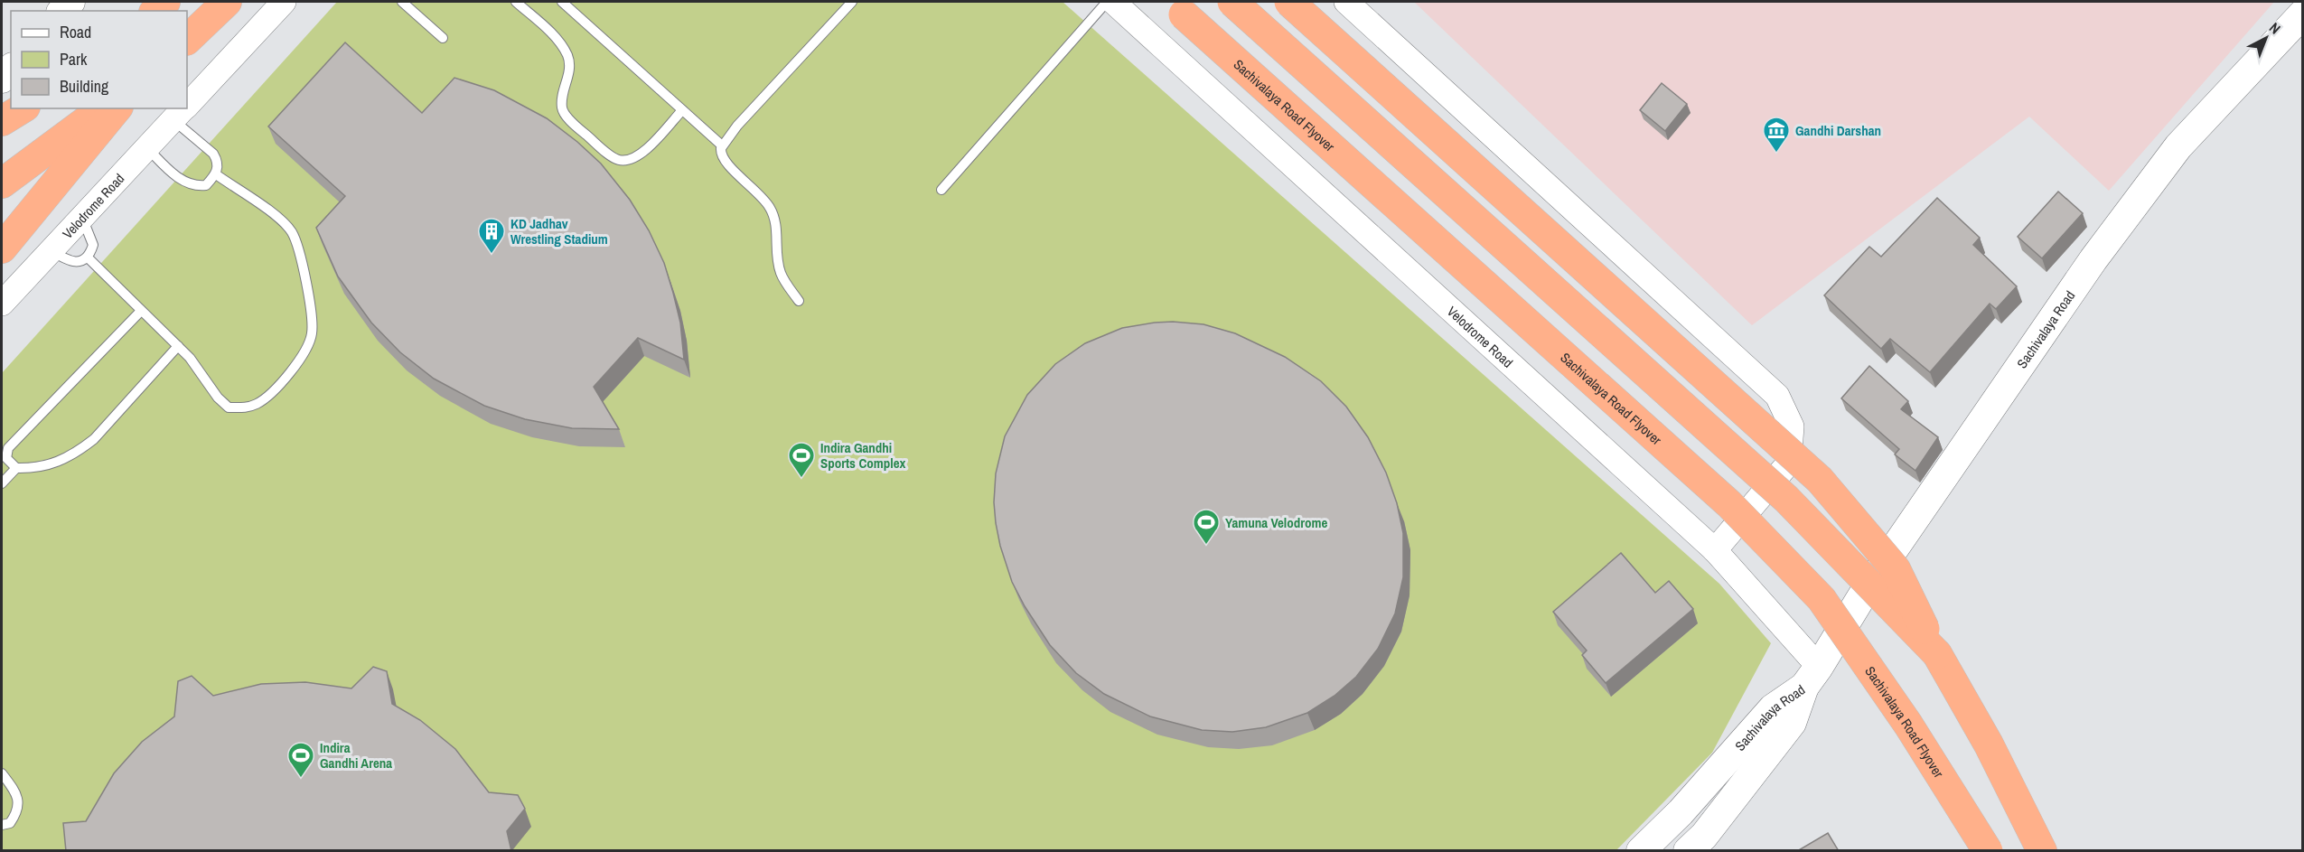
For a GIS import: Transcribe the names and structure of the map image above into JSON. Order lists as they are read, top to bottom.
{
  "streets": {
    "highway": ["Sachivalaya Road Flyover"],
    "main road": ["Sachivalaya Road"],
    "street": ["Velodrome Road"]
  },
  "crossings": [
    ["Velodrome Road", "Sachivalaya Road"]
  ],
  "places": {
    "museum": ["Gandhi Darshan"],
    "building": ["KD Jadhav Wrestling Stadium"],
    "sports": ["Indira Gandhi Sports Complex", "Yamuna Velodrome", "Indira Gandhi Arena"]
  },
  "legend": ["Road", "Park", "Building"],
  "north": "top right"
}
